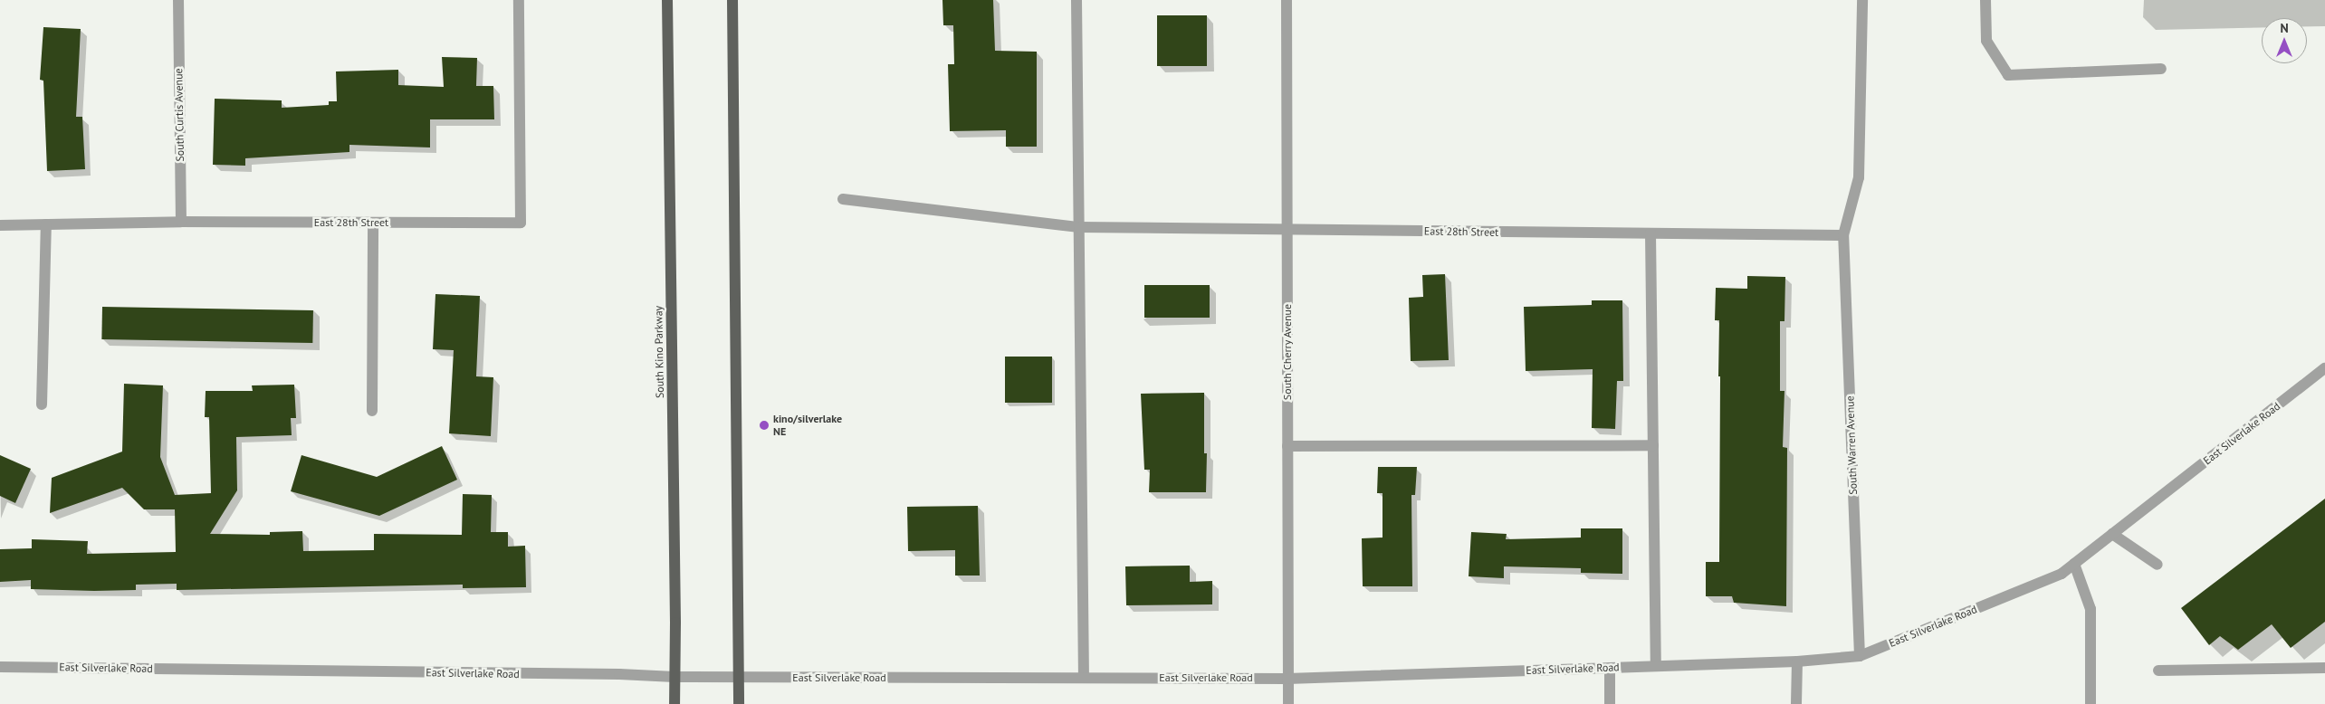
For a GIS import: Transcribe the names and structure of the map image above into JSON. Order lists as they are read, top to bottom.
{
  "streets": {
    "main road": ["South Kino Parkway"],
    "street": [
      "South Curtis Avenue",
      "East 28th Street",
      "South Cherry Avenue",
      "East Silverlake Road",
      "South Warren Avenue"
    ]
  },
  "crossings": [
    ["South Curtis Avenue", "East 28th Street"],
    ["East 28th Street", "South Cherry Avenue"],
    ["East 28th Street", "South Warren Avenue"],
    ["South Kino Parkway", "East Silverlake Road"],
    ["South Cherry Avenue", "East Silverlake Road"],
    ["East Silverlake Road", "South Warren Avenue"]
  ],
  "places": ["kino/silverlake NE"],
  "north": "top"
}
